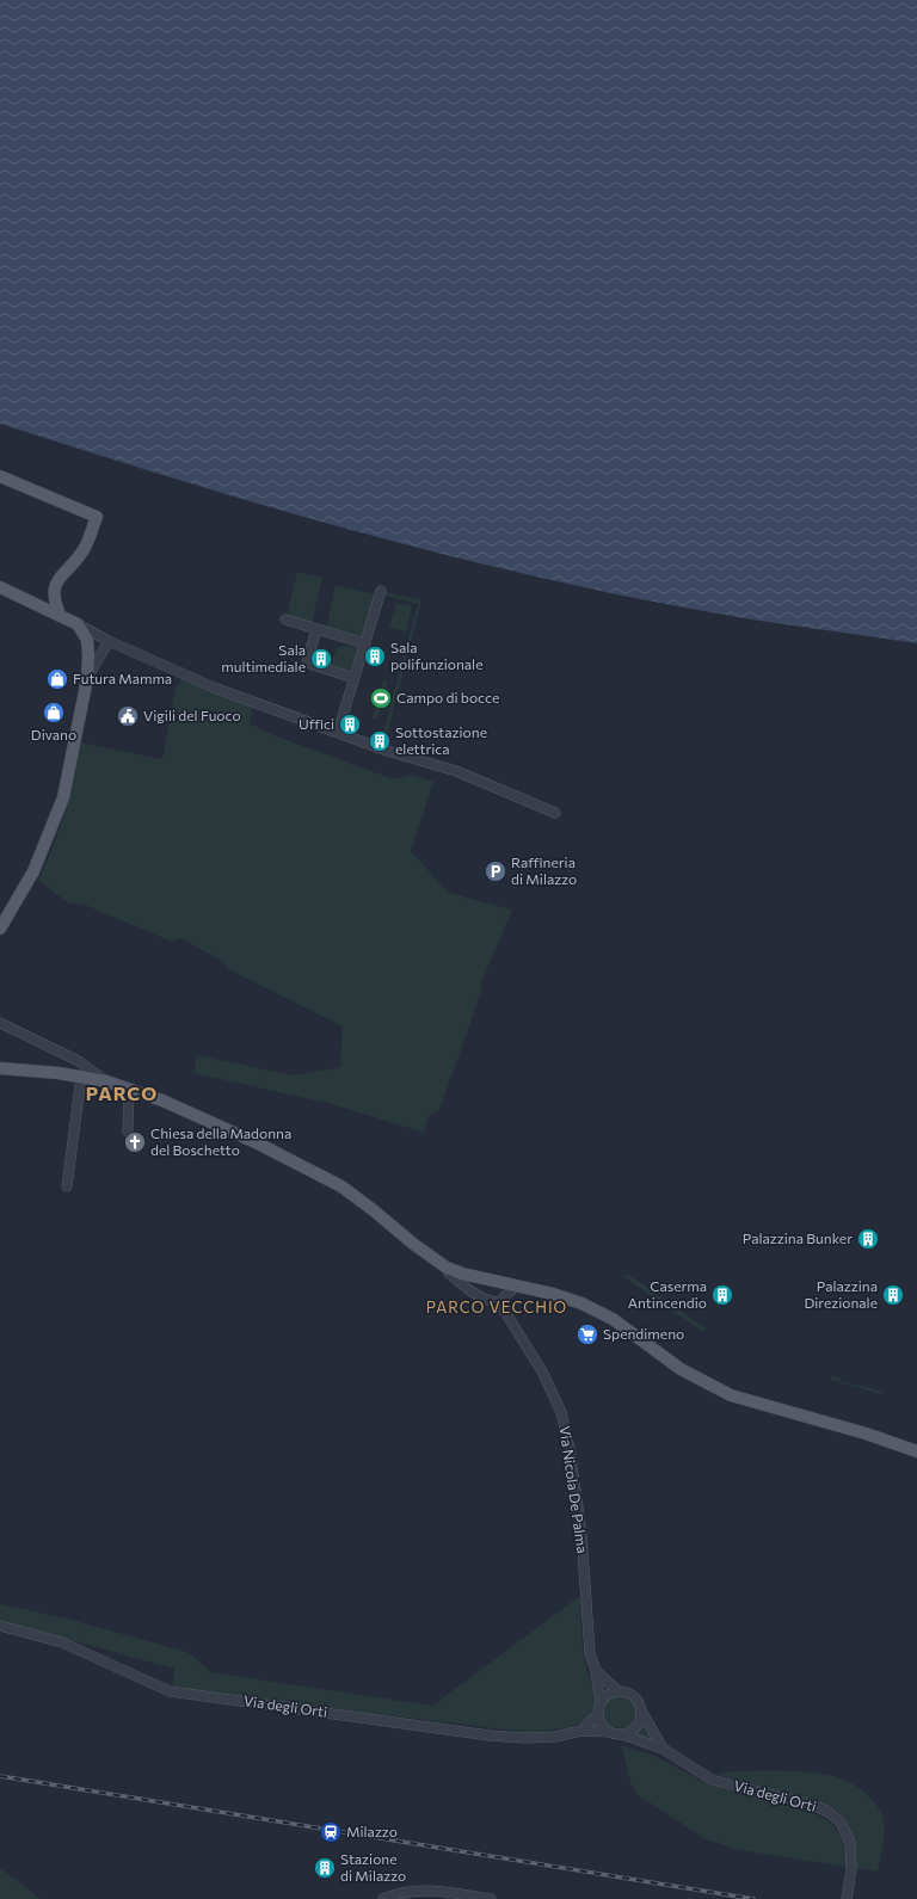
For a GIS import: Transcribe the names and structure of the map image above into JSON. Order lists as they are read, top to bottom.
{
  "streets": {
    "street": ["Via Nicola De Palma", "Via degli Orti"]
  },
  "crossings": [
    ["Via Nicola De Palma", "Via degli Orti"]
  ],
  "districts": ["PARCO", "PARCO VECCHIO"],
  "places": {
    "building": [
      "Sala polifunzionale",
      "Sala multimediale",
      "Uffici",
      "Sottostazione elettrica",
      "Palazzina Bunker",
      "Caserma Antincendio",
      "Palazzina Direzionale",
      "Stazione di Milazzo"
    ],
    "shop": ["Futura Mamma", "Divano"],
    "sports": ["Campo di bocce"],
    "public building": ["Vigili del Fuoco"],
    "parking": ["Raffineria di Milazzo"],
    "church": ["Chiesa della Madonna del Boschetto"],
    "supermarket": ["Spendimeno"],
    "station": ["Milazzo"]
  }
}
